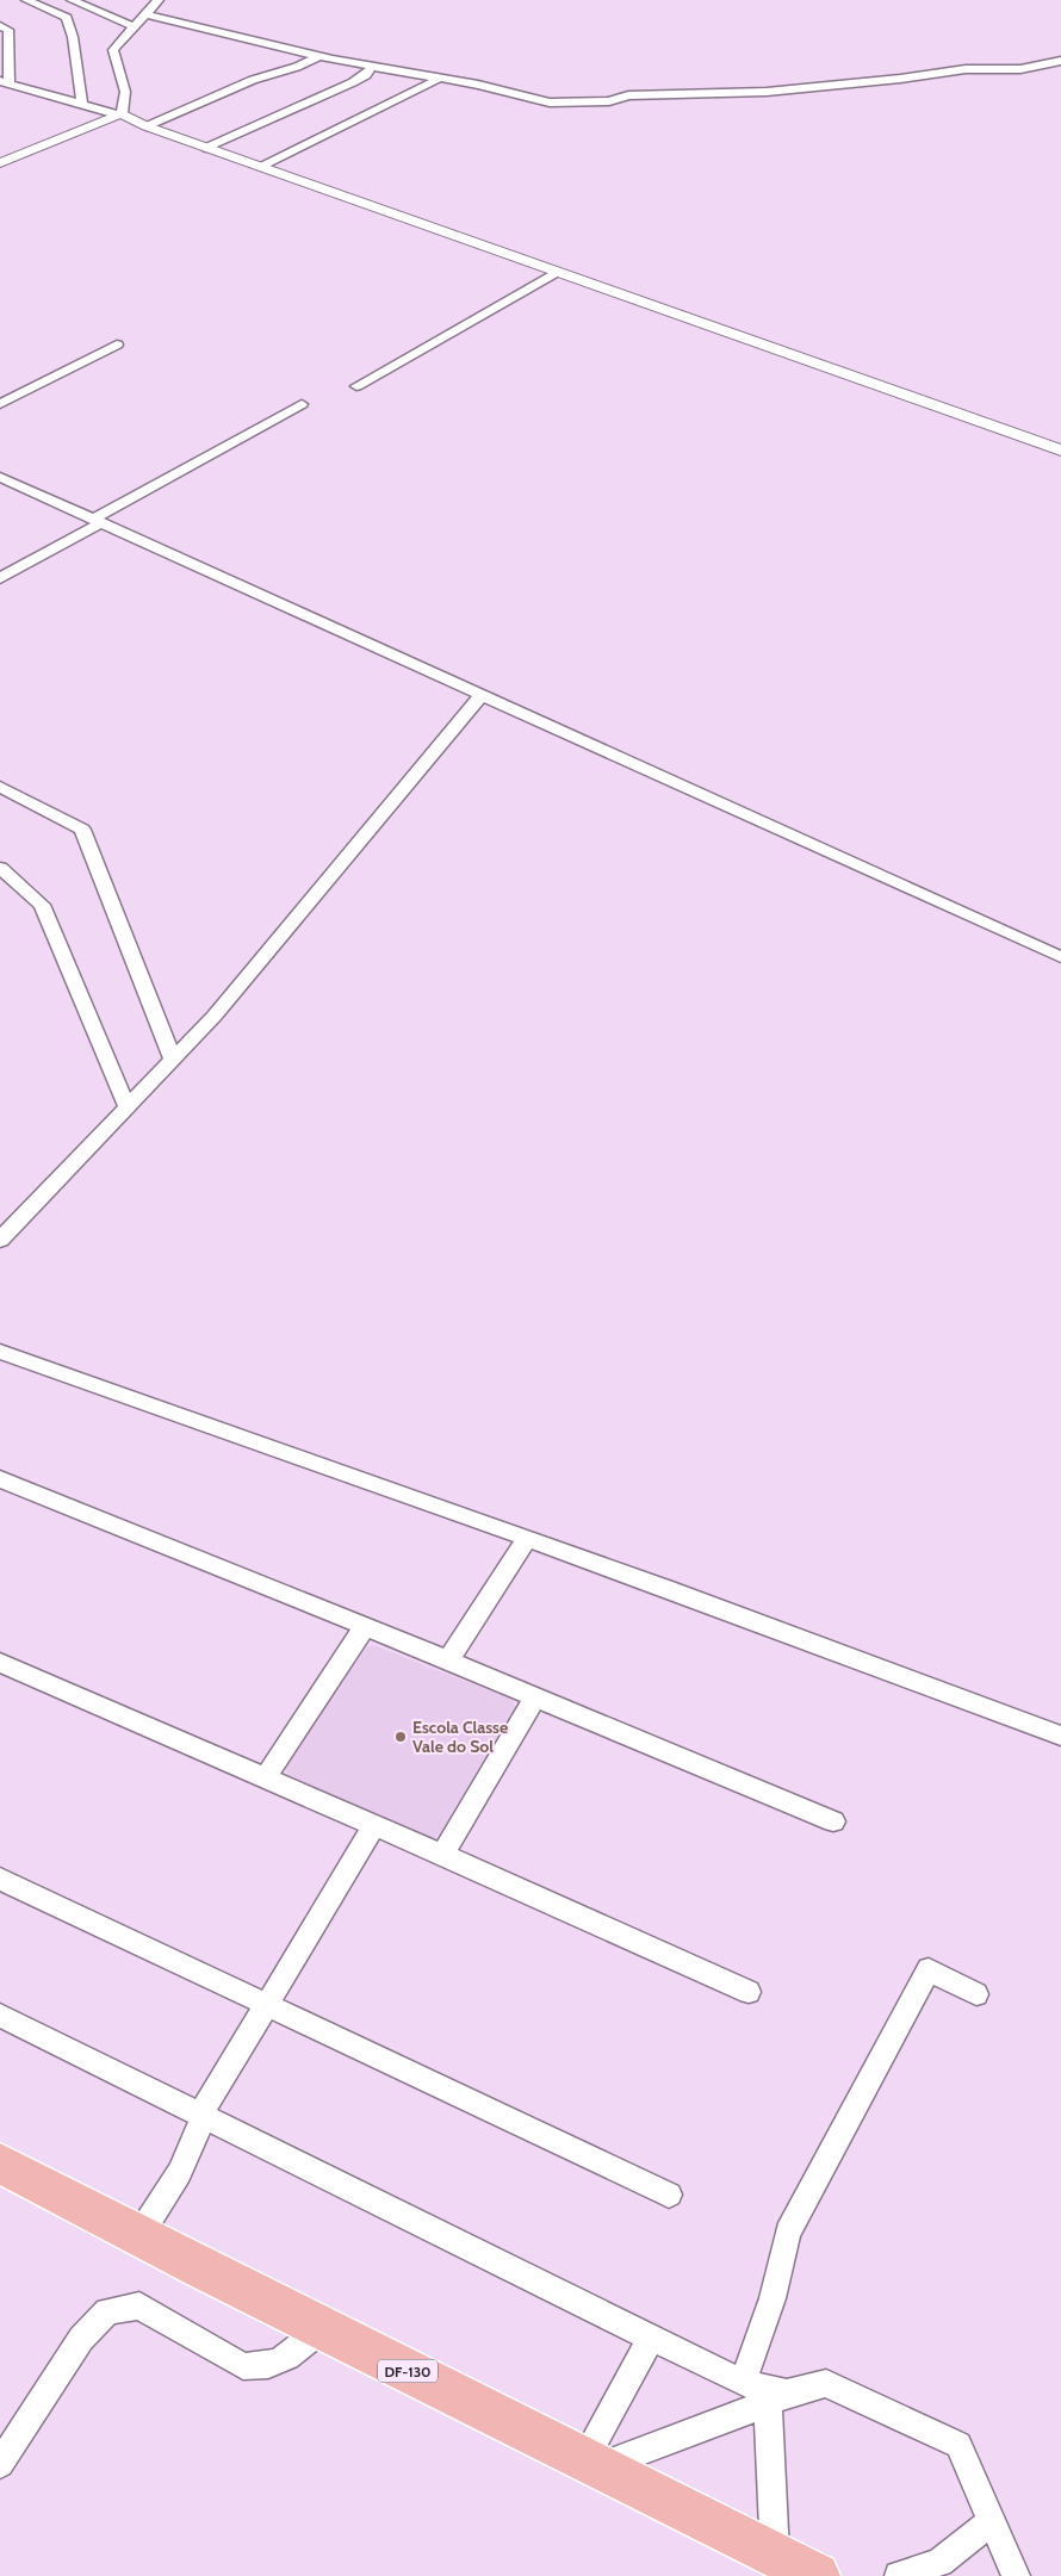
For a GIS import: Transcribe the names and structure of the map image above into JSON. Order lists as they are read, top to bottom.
{
  "streets": {
    "main road": ["DF-130"]
  },
  "places": ["Escola Classe Vale do Sol"]
}
